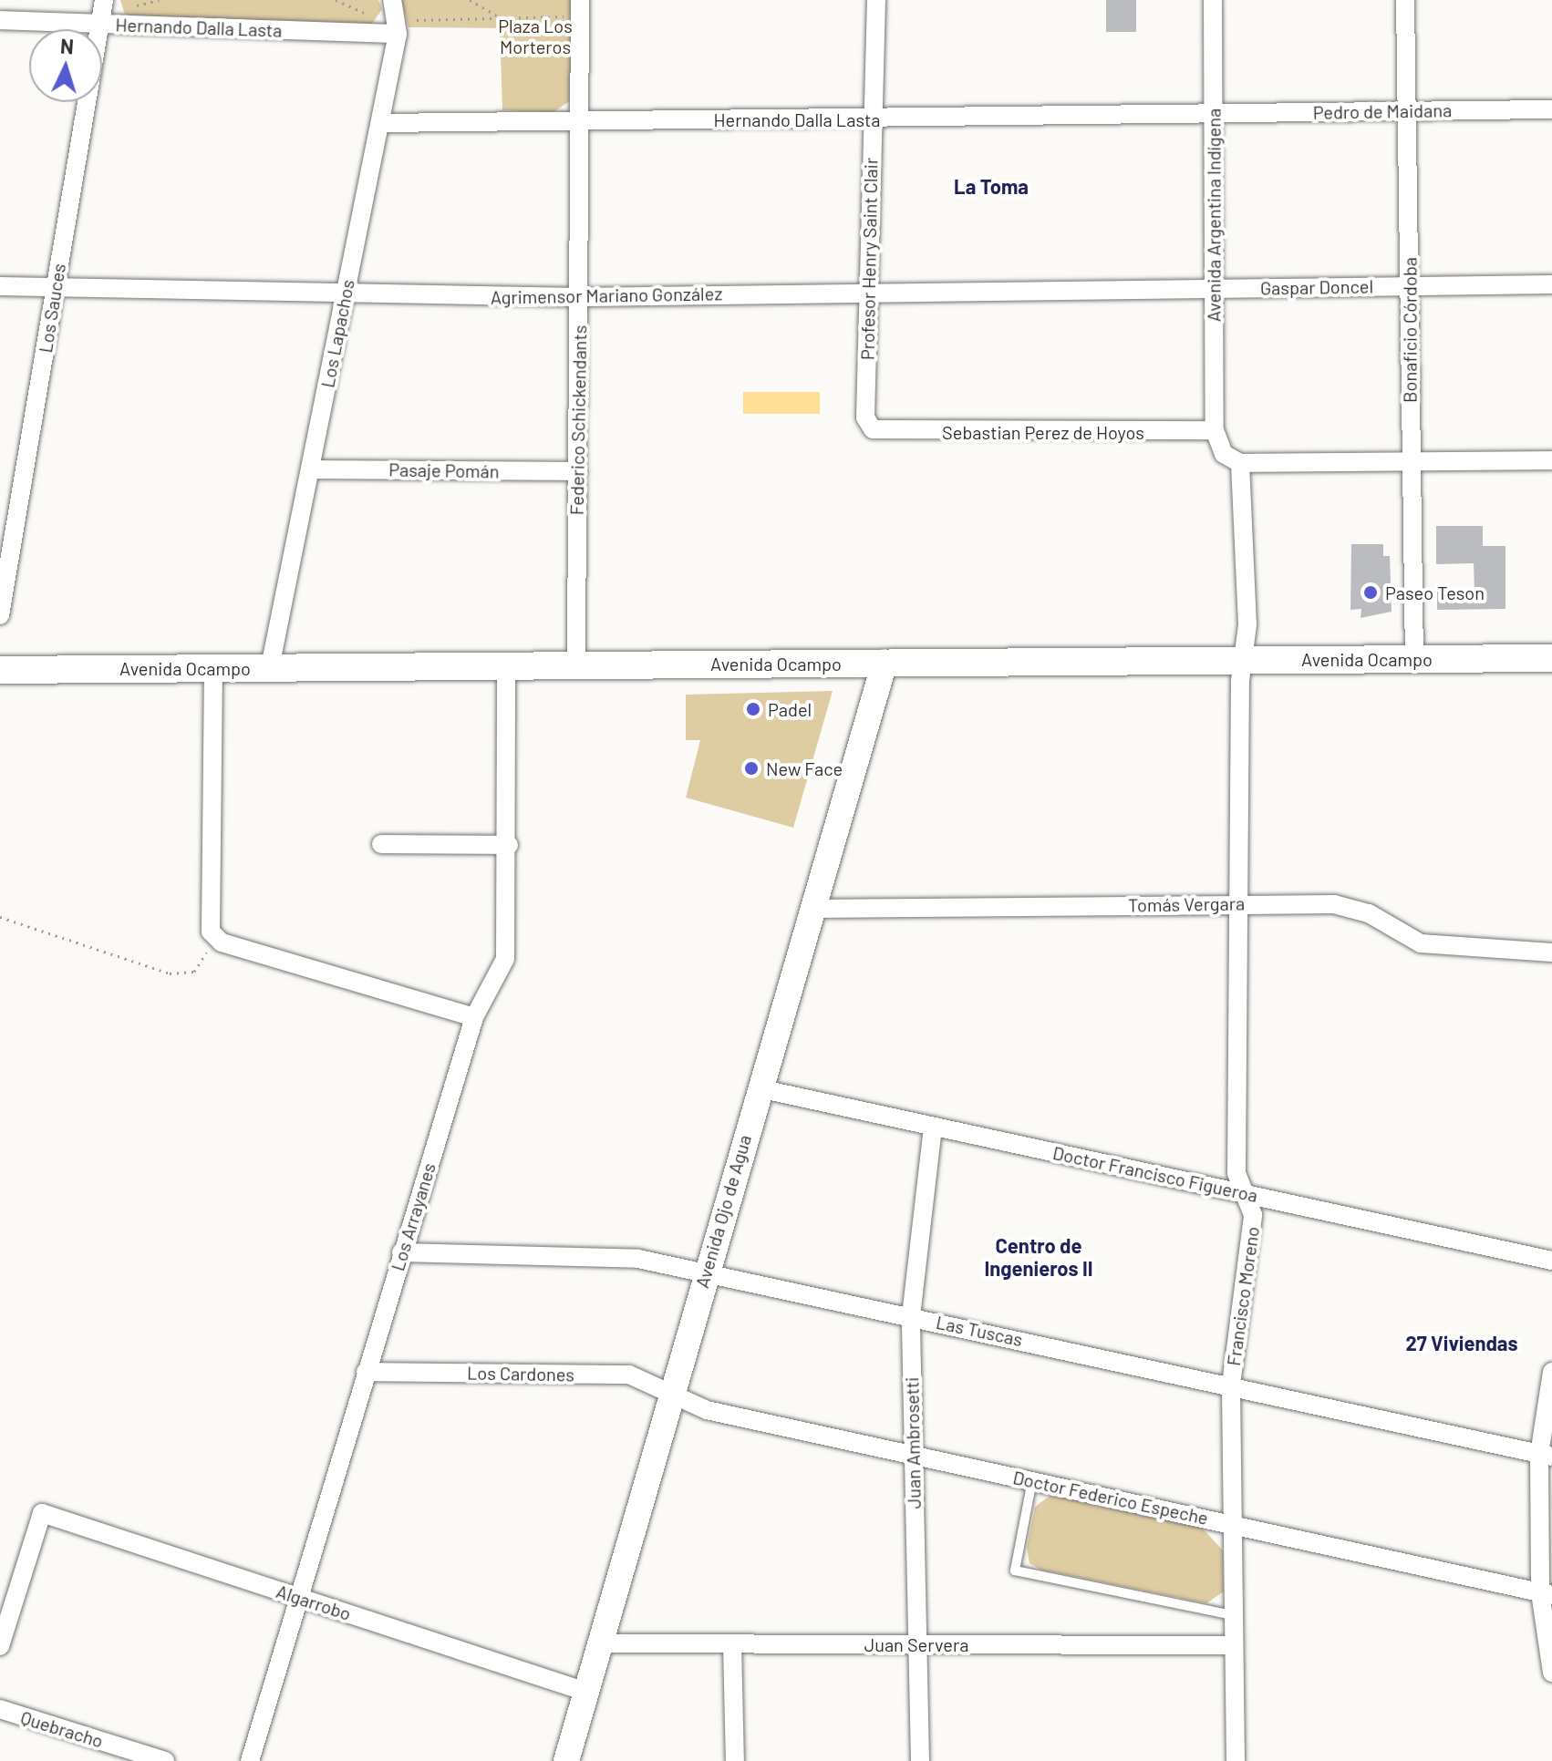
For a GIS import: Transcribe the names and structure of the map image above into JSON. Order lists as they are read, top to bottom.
{
  "streets": {
    "main road": ["Avenida Ocampo", "Avenida Ojo de Agua"],
    "street": [
      "Hernando Dalla Lasta",
      "Pedro de Maidana",
      "Avenida Argentina Indígena",
      "Profesor Henry Saint Clair",
      "Gaspar Doncel",
      "Agrimensor Mariano González",
      "Los Sauces",
      "Bonaficio Córdoba",
      "Los Lapachos",
      "Federico Schickendants",
      "Sebastian Perez de Hoyos",
      "Pasaje Pomán",
      "Tomás Vergara",
      "Doctor Francisco Figueroa",
      "Los Arrayanes",
      "Francisco Moreno",
      "Las Tuscas",
      "Los Cardones",
      "Juan Ambrosetti",
      "Doctor Federico Espeche",
      "Algarrobo",
      "Juan Servera",
      "Quebracho"
    ]
  },
  "crossings": [
    ["Hernando Dalla Lasta", "Pedro de Maidana"],
    ["Hernando Dalla Lasta", "Avenida Argentina Indígena"],
    ["Hernando Dalla Lasta", "Profesor Henry Saint Clair"],
    ["Hernando Dalla Lasta", "Los Sauces"],
    ["Hernando Dalla Lasta", "Los Lapachos"],
    ["Hernando Dalla Lasta", "Federico Schickendants"],
    ["Pedro de Maidana", "Avenida Argentina Indígena"],
    ["Pedro de Maidana", "Bonaficio Córdoba"],
    ["Avenida Argentina Indígena", "Gaspar Doncel"],
    ["Avenida Argentina Indígena", "Agrimensor Mariano González"],
    ["Avenida Argentina Indígena", "Sebastian Perez de Hoyos"],
    ["Profesor Henry Saint Clair", "Agrimensor Mariano González"],
    ["Profesor Henry Saint Clair", "Sebastian Perez de Hoyos"],
    ["Gaspar Doncel", "Agrimensor Mariano González"],
    ["Gaspar Doncel", "Bonaficio Córdoba"],
    ["Agrimensor Mariano González", "Los Sauces"],
    ["Agrimensor Mariano González", "Los Lapachos"],
    ["Agrimensor Mariano González", "Federico Schickendants"],
    ["Bonaficio Córdoba", "Avenida Ocampo"],
    ["Los Lapachos", "Pasaje Pomán"],
    ["Los Lapachos", "Avenida Ocampo"],
    ["Federico Schickendants", "Pasaje Pomán"],
    ["Federico Schickendants", "Avenida Ocampo"],
    ["Avenida Ocampo", "Avenida Ojo de Agua"],
    ["Avenida Ocampo", "Los Arrayanes"],
    ["Avenida Ocampo", "Francisco Moreno"],
    ["Tomás Vergara", "Avenida Ojo de Agua"],
    ["Tomás Vergara", "Francisco Moreno"],
    ["Doctor Francisco Figueroa", "Avenida Ojo de Agua"],
    ["Doctor Francisco Figueroa", "Francisco Moreno"],
    ["Doctor Francisco Figueroa", "Juan Ambrosetti"],
    ["Avenida Ojo de Agua", "Las Tuscas"],
    ["Avenida Ojo de Agua", "Los Cardones"],
    ["Avenida Ojo de Agua", "Doctor Federico Espeche"],
    ["Avenida Ojo de Agua", "Algarrobo"],
    ["Avenida Ojo de Agua", "Juan Servera"],
    ["Los Arrayanes", "Las Tuscas"],
    ["Los Arrayanes", "Los Cardones"],
    ["Los Arrayanes", "Algarrobo"],
    ["Francisco Moreno", "Las Tuscas"],
    ["Francisco Moreno", "Doctor Federico Espeche"],
    ["Francisco Moreno", "Juan Servera"],
    ["Las Tuscas", "Juan Ambrosetti"],
    ["Los Cardones", "Doctor Federico Espeche"],
    ["Juan Ambrosetti", "Doctor Federico Espeche"],
    ["Juan Ambrosetti", "Juan Servera"]
  ],
  "districts": ["La Toma", "Centro de Ingenieros II", "27 Viviendas"],
  "parks": ["Plaza Los Morteros"],
  "places": ["Paseo Teson", "Padel", "New Face"],
  "north": "top"
}
